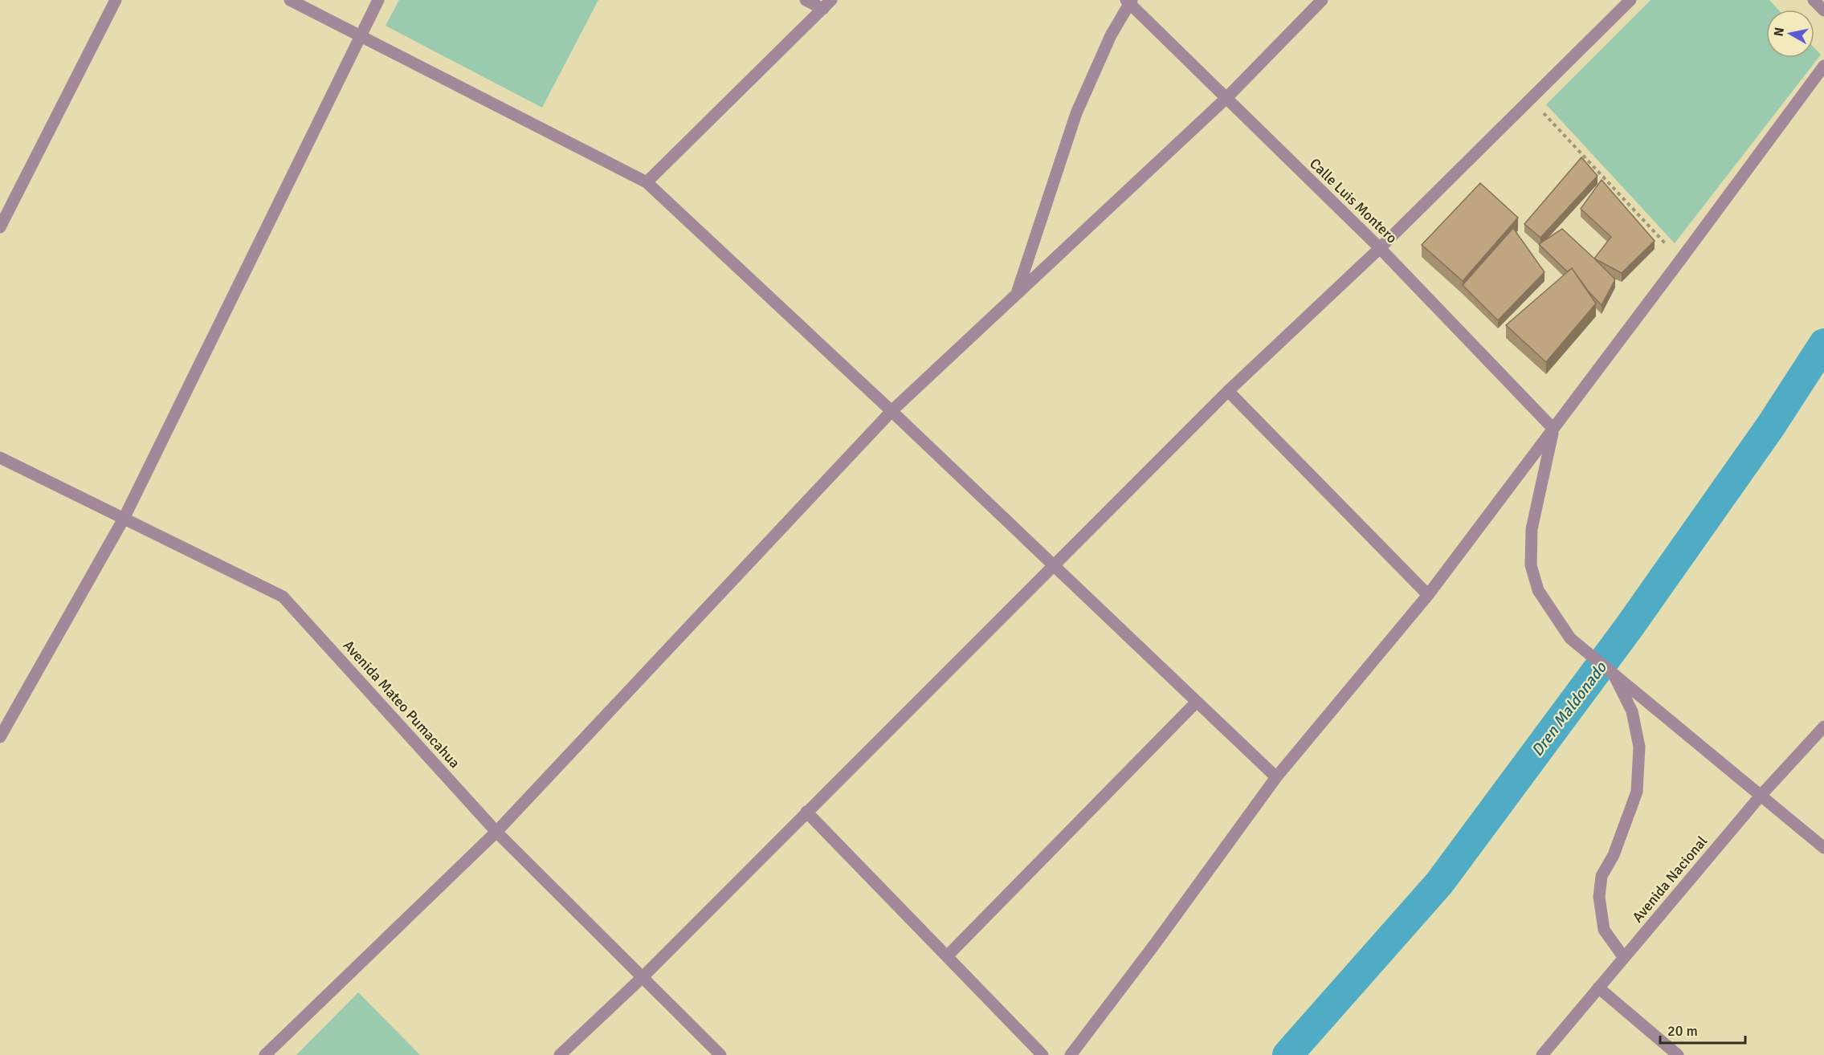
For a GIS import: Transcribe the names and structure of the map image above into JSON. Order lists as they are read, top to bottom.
{
  "streets": {
    "street": ["Calle Luis Montero", "Avenida Mateo Pumacahua", "Avenida Nacional"]
  },
  "water": ["Dren Maldonado"],
  "scale_bar": "20 m",
  "north": "left"
}
